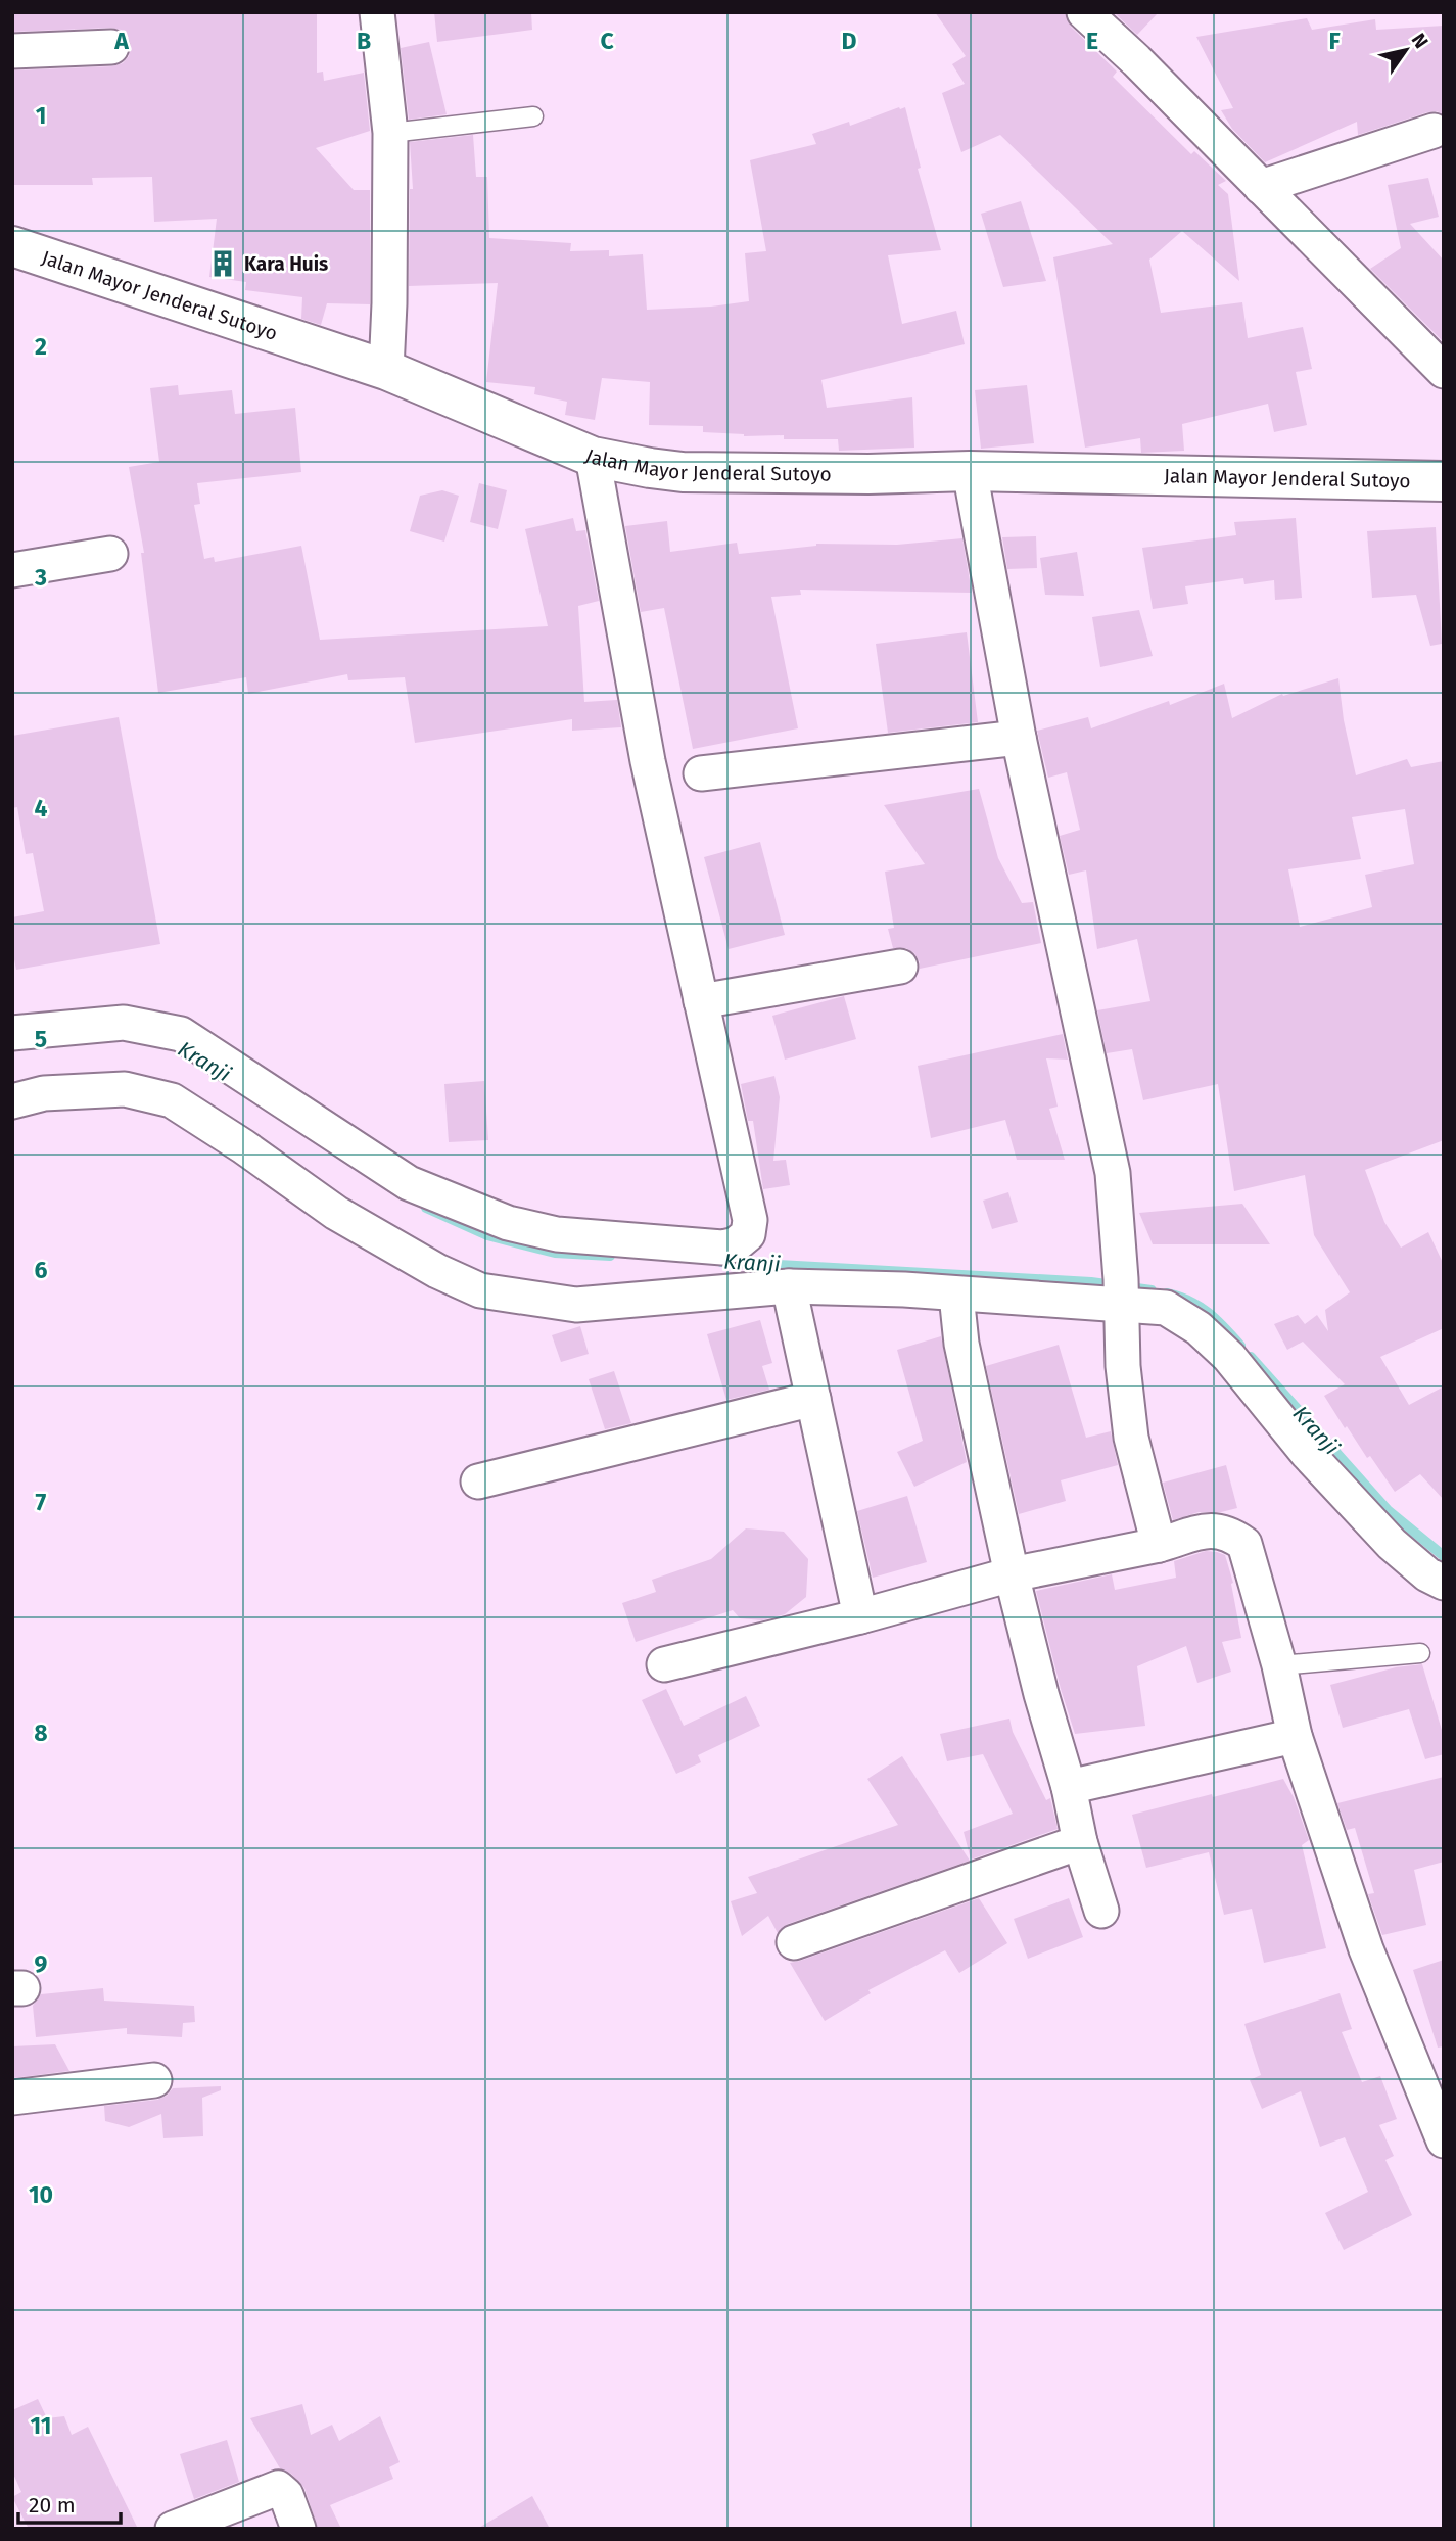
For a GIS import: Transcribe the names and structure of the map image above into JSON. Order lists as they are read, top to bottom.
{
  "streets": {
    "main road": ["Jalan Mayor Jenderal Sutoyo"]
  },
  "water": ["Kranji"],
  "places": {
    "building": ["Kara Huis"]
  },
  "scale_bar": "20 m",
  "north": "top right",
  "grid": {
    "columns": [
      "A",
      "B",
      "C",
      "D",
      "E",
      "F"
    ],
    "rows": [
      "1",
      "2",
      "3",
      "4",
      "5",
      "6",
      "7",
      "8",
      "9",
      "10",
      "11"
    ]
  }
}
